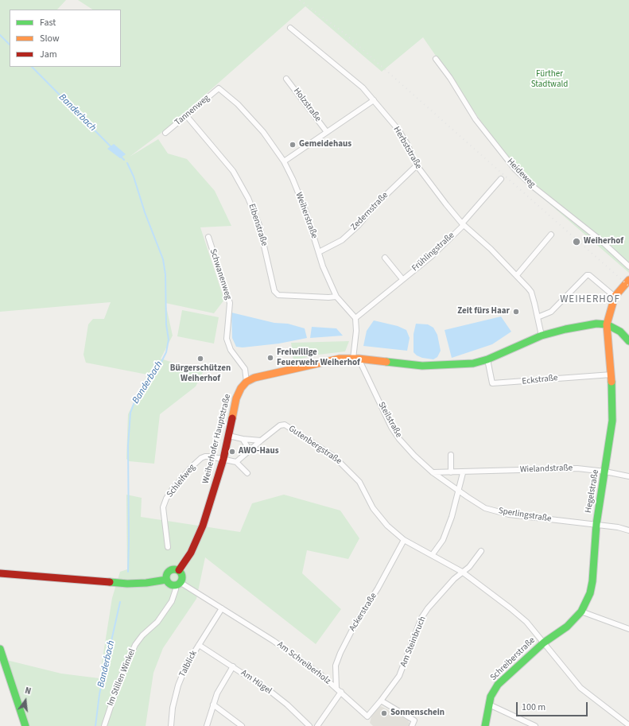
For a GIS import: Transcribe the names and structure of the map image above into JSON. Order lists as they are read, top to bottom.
{
  "streets": {
    "street": [
      "Holzstraße",
      "Tannenweg",
      "Herbststraße",
      "Heideweg",
      "Zedernstraße",
      "Weiherstraße",
      "Eibenstraße",
      "Frühlingstraße",
      "Schwanenweg",
      "Eckstraße",
      "Steilstraße",
      "Weiherhofer Hauptstraße",
      "Gutenbergstraße",
      "Wielandstraße",
      "Schleifweg",
      "Hegelstraße",
      "Sperlingstraße",
      "Ackerstraße",
      "Am Steinbruch",
      "Schreiberstraße",
      "Am Schreiberholz",
      "Talblick",
      "Im Stillen Winkel",
      "Am Hügel"
    ]
  },
  "crossings": [
    ["Tannenweg", "Weiherstraße"],
    ["Tannenweg", "Eibenstraße"],
    ["Herbststraße", "Zedernstraße"],
    ["Herbststraße", "Frühlingstraße"],
    ["Zedernstraße", "Weiherstraße"],
    ["Weiherstraße", "Eibenstraße"],
    ["Weiherstraße", "Frühlingstraße"],
    ["Schwanenweg", "Weiherhofer Hauptstraße"],
    ["Eckstraße", "Hegelstraße"],
    ["Steilstraße", "Wielandstraße"],
    ["Steilstraße", "Sperlingstraße"],
    ["Weiherhofer Hauptstraße", "Schleifweg"],
    ["Weiherhofer Hauptstraße", "Am Schreiberholz"],
    ["Weiherhofer Hauptstraße", "Im Stillen Winkel"],
    ["Gutenbergstraße", "Hegelstraße"],
    ["Gutenbergstraße", "Ackerstraße"],
    ["Gutenbergstraße", "Am Steinbruch"],
    ["Gutenbergstraße", "Schreiberstraße"],
    ["Wielandstraße", "Hegelstraße"],
    ["Hegelstraße", "Sperlingstraße"],
    ["Hegelstraße", "Schreiberstraße"],
    ["Ackerstraße", "Am Schreiberholz"],
    ["Am Steinbruch", "Am Schreiberholz"],
    ["Am Schreiberholz", "Talblick"],
    ["Am Schreiberholz", "Im Stillen Winkel"],
    ["Talblick", "Am Hügel"]
  ],
  "districts": ["WEIHERHOF"],
  "water": ["Banderbach"],
  "parks": ["Fürther Stadtwald"],
  "places": [
    "Gemeidehaus",
    "Weiherhof",
    "Zeit fürs Haar",
    "Freiwillige Feuerwehr Weiherhof",
    "Bürgerschützen Weiherhof",
    "AWO-Haus",
    "Sonnenschein"
  ],
  "legend": ["Fast", "Slow", "Jam"],
  "scale_bar": "100 m",
  "north": "top"
}
